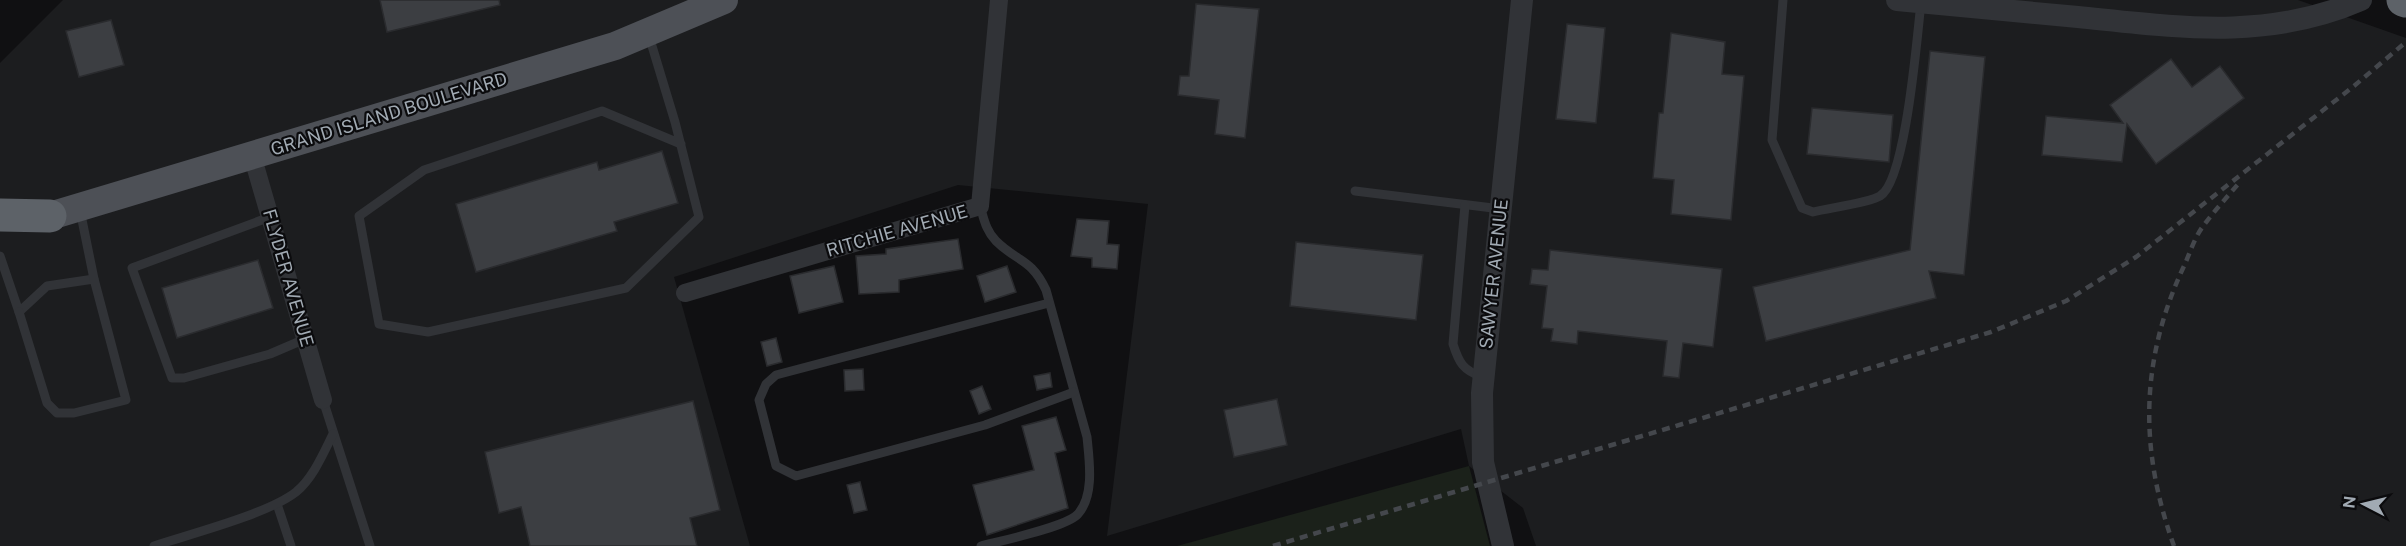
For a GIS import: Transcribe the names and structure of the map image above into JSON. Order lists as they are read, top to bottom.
{
  "streets": {
    "main road": ["GRAND ISLAND BOULEVARD"],
    "street": ["RITCHIE AVENUE", "SAWYER AVENUE", "FLYDER AVENUE"]
  },
  "crossings": [
    ["GRAND ISLAND BOULEVARD", "FLYDER AVENUE"]
  ],
  "north": "left"
}
